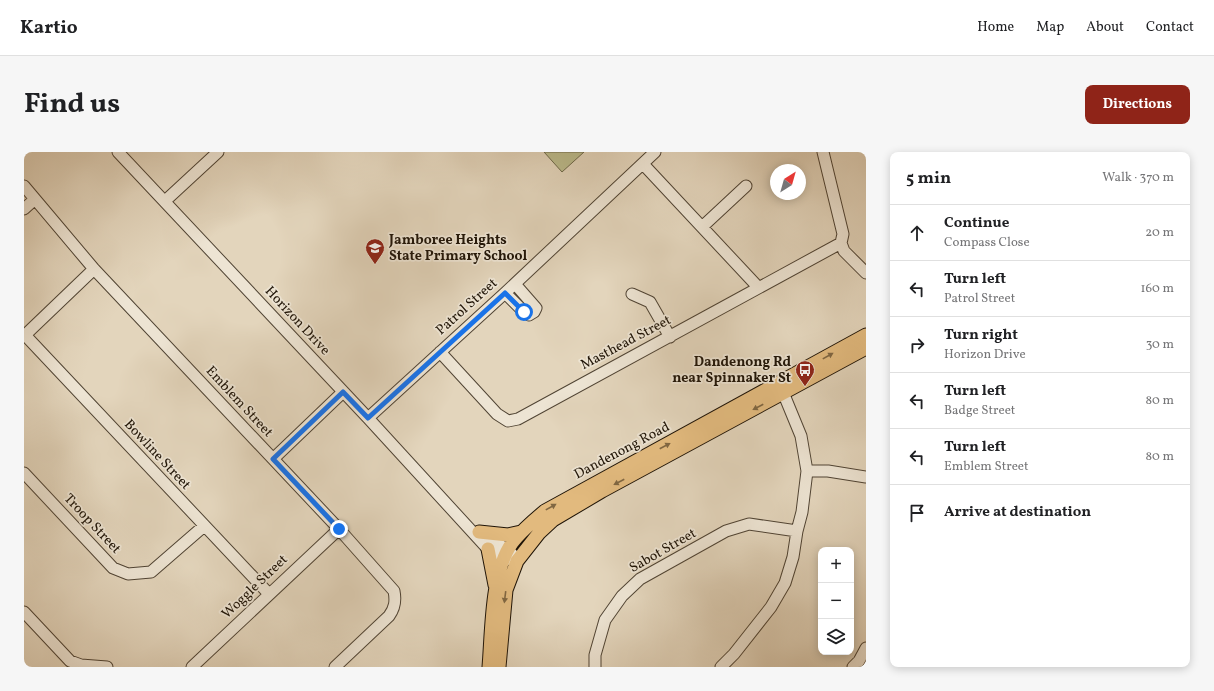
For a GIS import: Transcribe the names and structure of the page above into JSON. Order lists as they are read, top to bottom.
{
  "streets": {
    "main road": ["Dandenong Road"],
    "street": [
      "Patrol Street",
      "Horizon Drive",
      "Masthead Street",
      "Emblem Street",
      "Bowline Street",
      "Troop Street",
      "Sabot Street",
      "Woggle Street"
    ]
  },
  "crossings": [
    ["Patrol Street", "Horizon Drive"],
    ["Patrol Street", "Masthead Street"],
    ["Horizon Drive", "Dandenong Road"],
    ["Emblem Street", "Woggle Street"],
    ["Bowline Street", "Troop Street"],
    ["Bowline Street", "Woggle Street"]
  ],
  "places": {
    "school or university": ["Jamboree Heights State Primary School"],
    "bus stop": ["Dandenong Rd near Spinnaker St"]
  },
  "north": "top right",
  "page": {
    "header": "Kartio",
    "nav": [
      "Home",
      "Map",
      "About",
      "Contact"
    ],
    "title": "Find us",
    "buttons": "Directions",
    "heading": ["5 min", "Walk · 370 m"],
    "list": [
      ["Continue", "Compass Close", "20 m"],
      ["Turn left", "Patrol Street", "160 m"],
      ["Turn right", "Horizon Drive", "30 m"],
      ["Turn left", "Badge Street", "80 m"],
      ["Turn left", "Emblem Street", "80 m"],
      "Arrive at destination"
    ],
    "map_buttons": ["+", "−"]
  }
}
